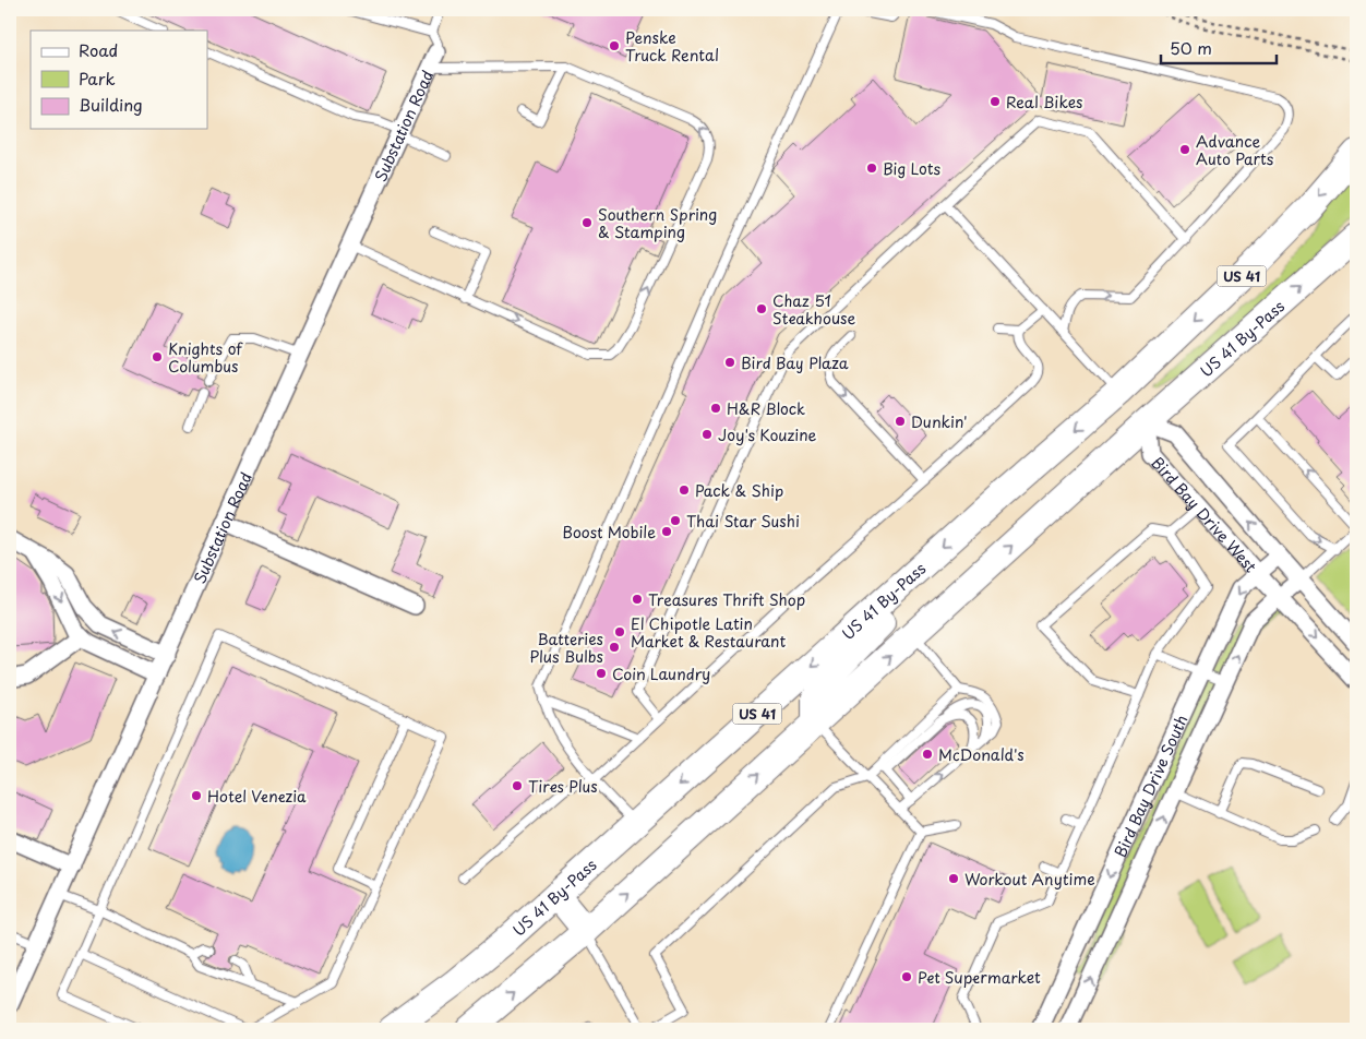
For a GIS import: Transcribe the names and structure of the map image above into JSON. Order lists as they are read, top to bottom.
{
  "streets": {
    "main road": ["US 41", "US 41 By-Pass"],
    "street": ["Substation Road", "Bird Bay Drive West", "Bird Bay Drive South"]
  },
  "crossings": [
    ["US 41 By-Pass", "Bird Bay Drive West"],
    ["Bird Bay Drive West", "Bird Bay Drive South"]
  ],
  "places": [
    "Penske Truck Rental",
    "Real Bikes",
    "Advance Auto Parts",
    "Big Lots",
    "Southern Spring & Stamping",
    "Chaz 51 Steakhouse",
    "Knights of Columbus",
    "Bird Bay Plaza",
    "H&R Block",
    "Dunkin'",
    "Joy's Kouzine",
    "Pack & Ship",
    "Thai Star Sushi",
    "Boost Mobile",
    "Treasures Thrift Shop",
    "El Chipotle Latin Market & Restaurant",
    "Batteries Plus Bulbs",
    "Coin Laundry",
    "McDonald's",
    "Tires Plus",
    "Hotel Venezia",
    "Workout Anytime",
    "Pet Supermarket"
  ],
  "legend": ["Road", "Park", "Building"],
  "scale_bar": "50 m"
}
